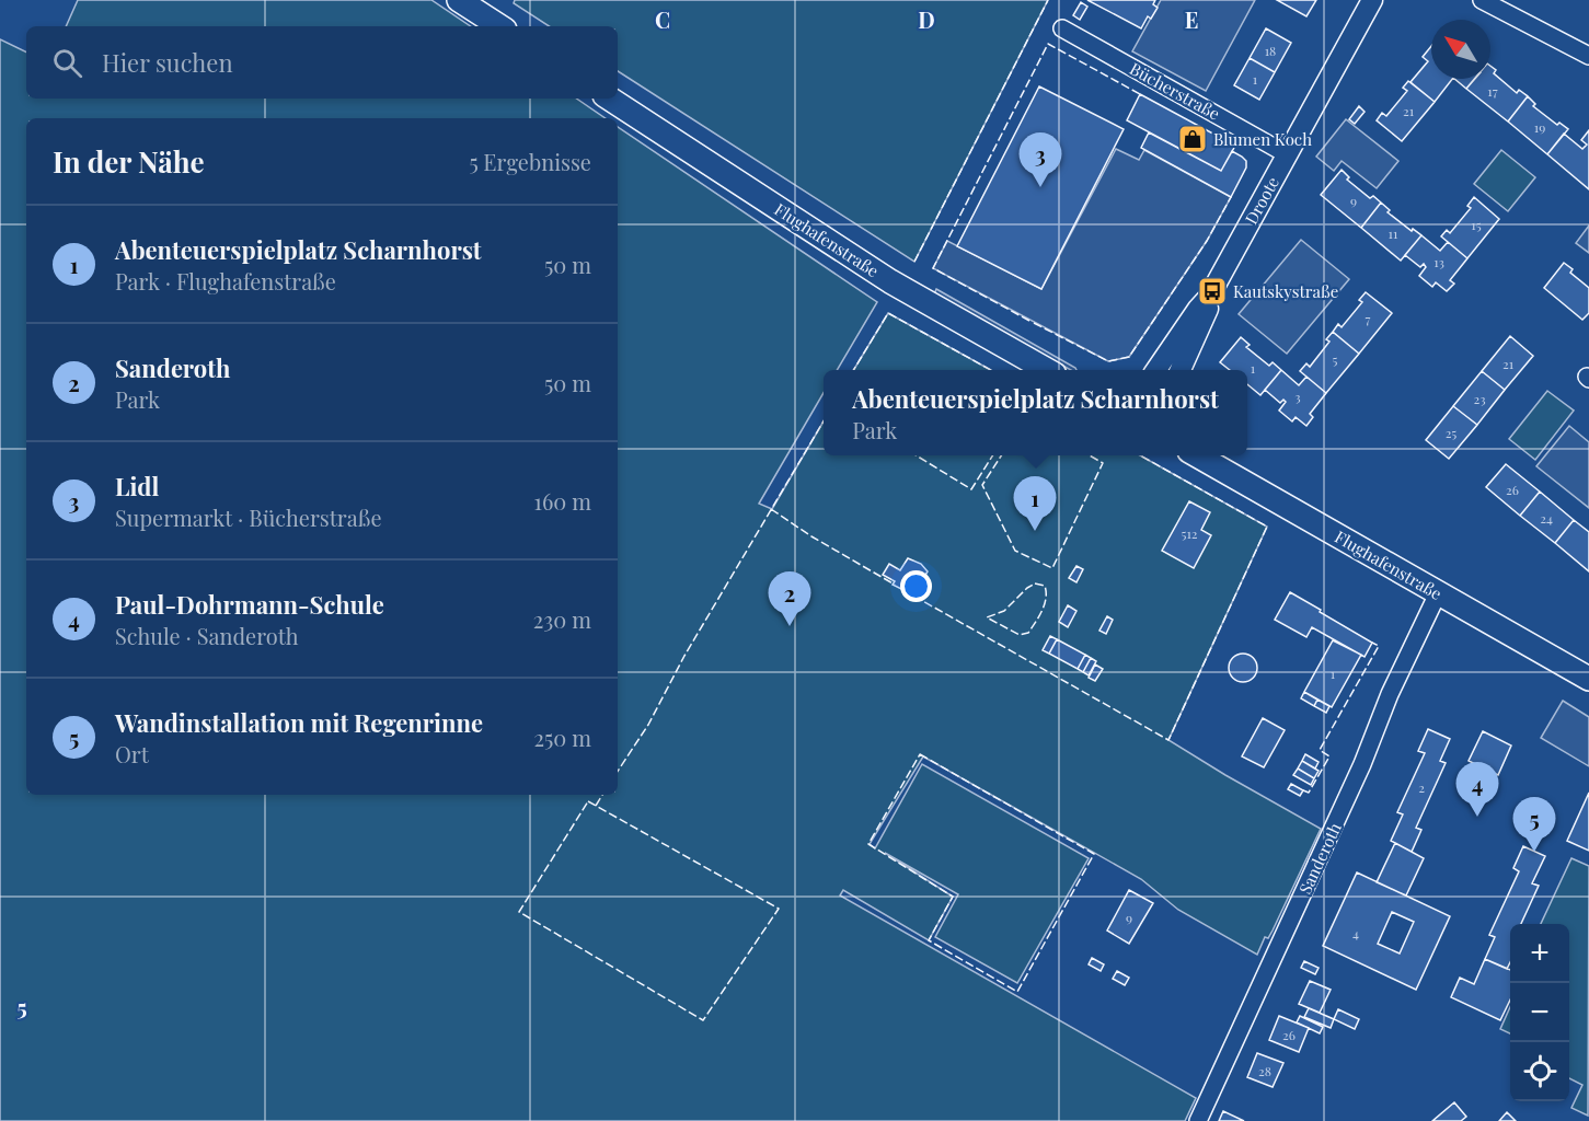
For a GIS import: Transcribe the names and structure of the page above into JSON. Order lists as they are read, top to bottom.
{
  "streets": {
    "main road": ["Flughafenstraße"],
    "street": ["Bücherstraße", "Droote", "Sanderoth"]
  },
  "crossings": [
    ["Bücherstraße", "Droote"],
    ["Flughafenstraße", "Sanderoth"]
  ],
  "places": {
    "shop": ["Blumen Koch"],
    "bus stop": ["Kautskystraße"]
  },
  "house_numbers": [
    "18",
    "1",
    "17",
    "21",
    "19",
    "9",
    "15",
    "11",
    "13",
    "7",
    "5",
    "21",
    "1",
    "3",
    "23",
    "25",
    "26",
    "24",
    "512",
    "1",
    "2",
    "9",
    "4",
    "26",
    "28"
  ],
  "north": "top left",
  "page": {
    "search": "Hier suchen",
    "heading": ["In der Nähe", "5 Ergebnisse"],
    "pins": [
      "3",
      "1",
      "2",
      "4",
      "5"
    ],
    "list": [
      {
        "mark": "1",
        "name": "Abenteuerspielplatz Scharnhorst",
        "note": "Park · Flughafenstraße",
        "value": "50 m"
      },
      {
        "mark": "2",
        "name": "Sanderoth",
        "note": "Park",
        "value": "50 m"
      },
      {
        "mark": "3",
        "name": "Lidl",
        "note": "Supermarkt · Bücherstraße",
        "value": "160 m"
      },
      {
        "mark": "4",
        "name": "Paul-Dohrmann-Schule",
        "note": "Schule · Sanderoth",
        "value": "230 m"
      },
      {
        "mark": "5",
        "name": "Wandinstallation mit Regenrinne",
        "note": "Ort",
        "value": "250 m"
      }
    ],
    "popup": ["Abenteuerspielplatz Scharnhorst", "Park"],
    "map_buttons": ["+", "−"]
  },
  "grid": {
    "columns": ["C", "D", "E"],
    "rows": ["5"]
  }
}
